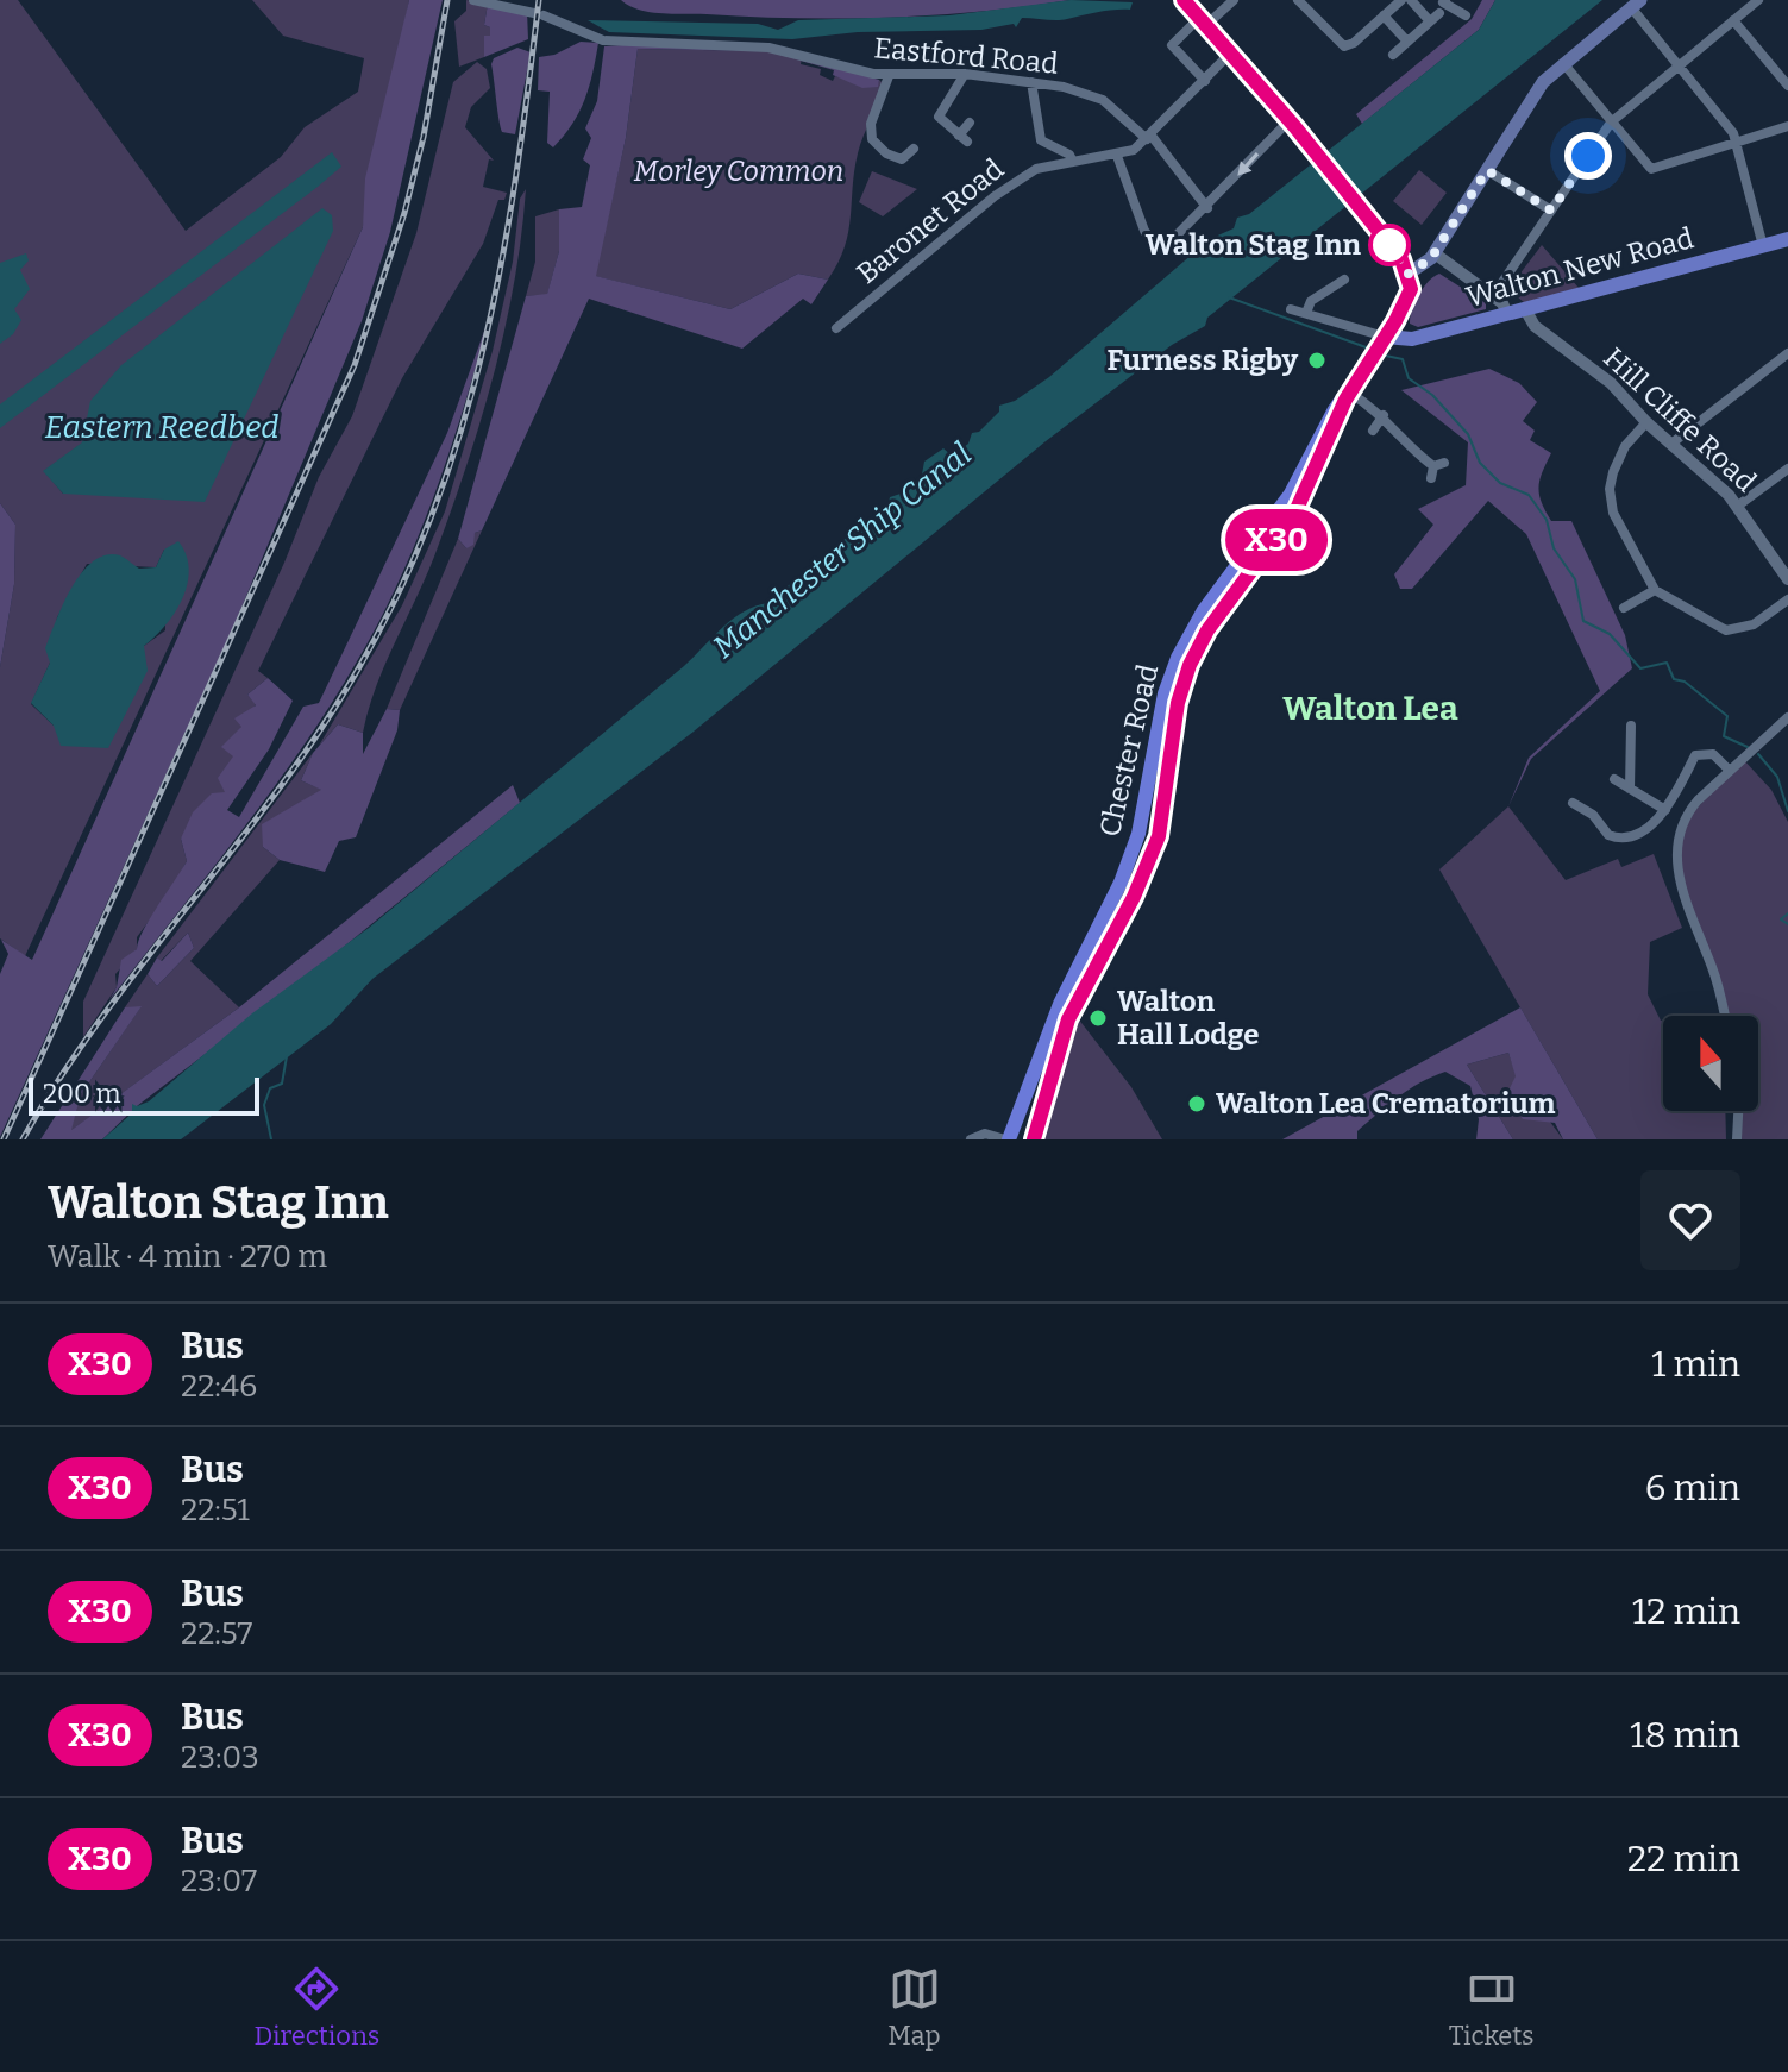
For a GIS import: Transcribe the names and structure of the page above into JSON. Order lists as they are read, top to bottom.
{
  "streets": {
    "highway": ["Chester Road"],
    "main road": ["Walton New Road"],
    "street": ["Eastford Road", "Baronet Road", "Hill Cliffe Road"]
  },
  "crossings": [
    ["Walton New Road", "Hill Cliffe Road"],
    ["Walton New Road", "Chester Road"]
  ],
  "districts": ["Walton Lea"],
  "water": ["Eastern Reedbed", "Manchester Ship Canal"],
  "parks": ["Morley Common"],
  "places": [
    "Walton Stag Inn",
    "Furness Rigby",
    "Walton Hall Lodge",
    "Walton Lea Crematorium"
  ],
  "lines": ["bus line X30"],
  "scale_bar": "200 m",
  "north": "top",
  "page": {
    "on_map": "X30",
    "scale": "200 m",
    "heading": ["Walton Stag Inn", "Walk · 4 min · 270 m"],
    "list": [
      {
        "mark": "X30",
        "name": "Bus",
        "note": "22:46",
        "value": "1 min"
      },
      {
        "mark": "X30",
        "name": "Bus",
        "note": "22:51",
        "value": "6 min"
      },
      {
        "mark": "X30",
        "name": "Bus",
        "note": "22:57",
        "value": "12 min"
      },
      {
        "mark": "X30",
        "name": "Bus",
        "note": "23:03",
        "value": "18 min"
      },
      {
        "mark": "X30",
        "name": "Bus",
        "note": "23:07",
        "value": "22 min"
      }
    ],
    "tabs": ["Directions", "Map", "Tickets"]
  }
}
